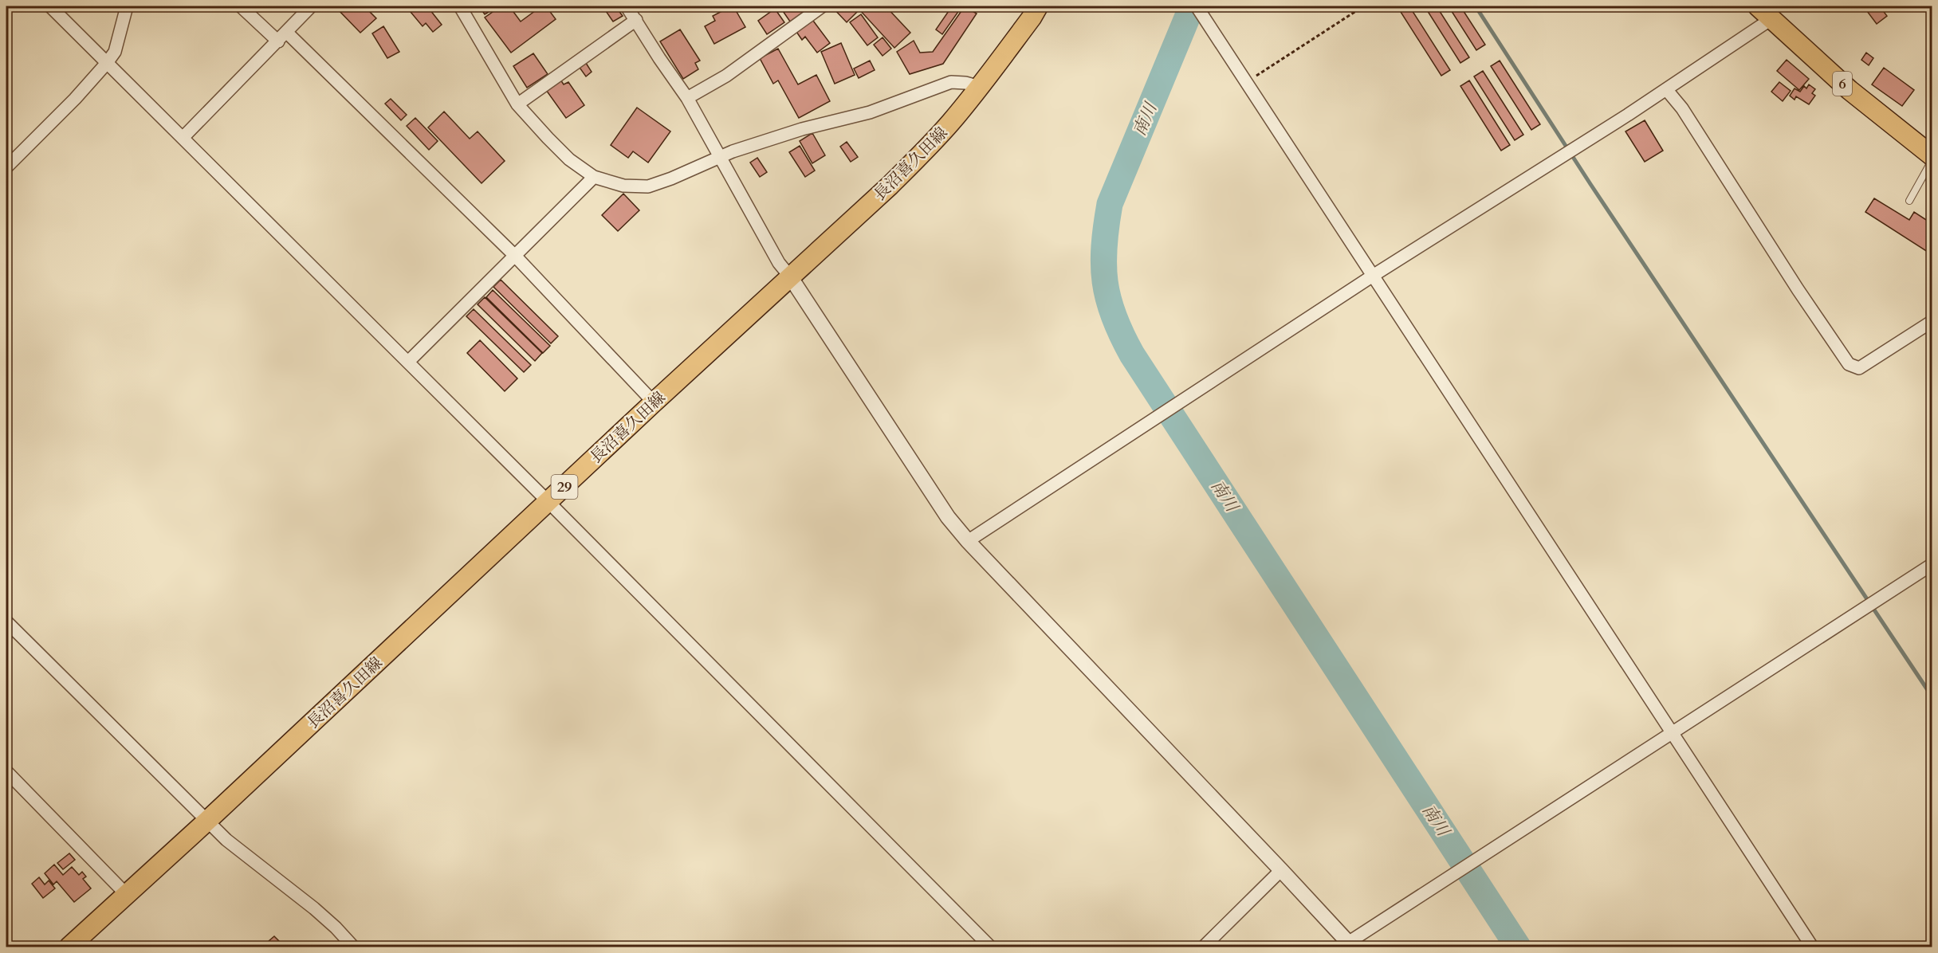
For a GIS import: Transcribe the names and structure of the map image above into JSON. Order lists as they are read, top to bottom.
{
  "streets": {
    "main road": ["6", "長沼喜久田線", "29"]
  },
  "water": ["南川"]
}
